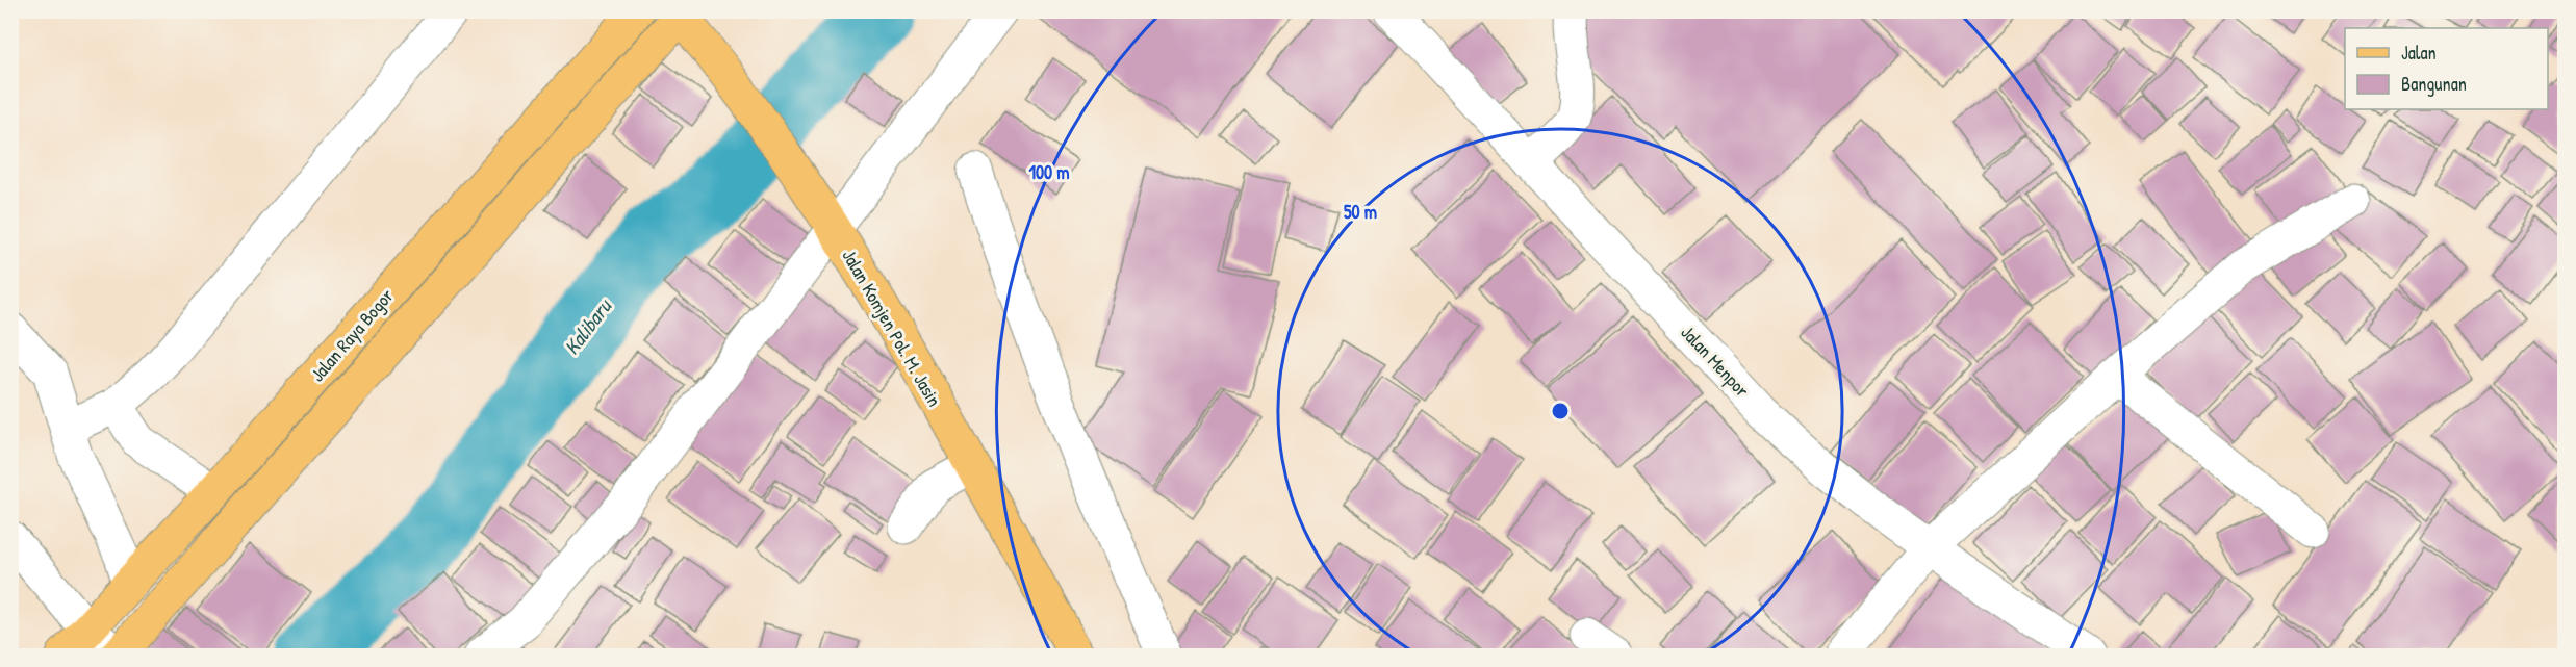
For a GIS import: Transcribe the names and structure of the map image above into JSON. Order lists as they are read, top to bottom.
{
  "streets": {
    "main road": ["Jalan Komjen Pol. M. Jasin", "Jalan Raya Bogor"],
    "street": ["Jalan Menpor"]
  },
  "crossings": [
    ["Jalan Komjen Pol. M. Jasin", "Jalan Raya Bogor"]
  ],
  "water": ["Kalibaru"],
  "legend": ["Jalan", "Bangunan"],
  "rings": ["100 m", "50 m"]
}
